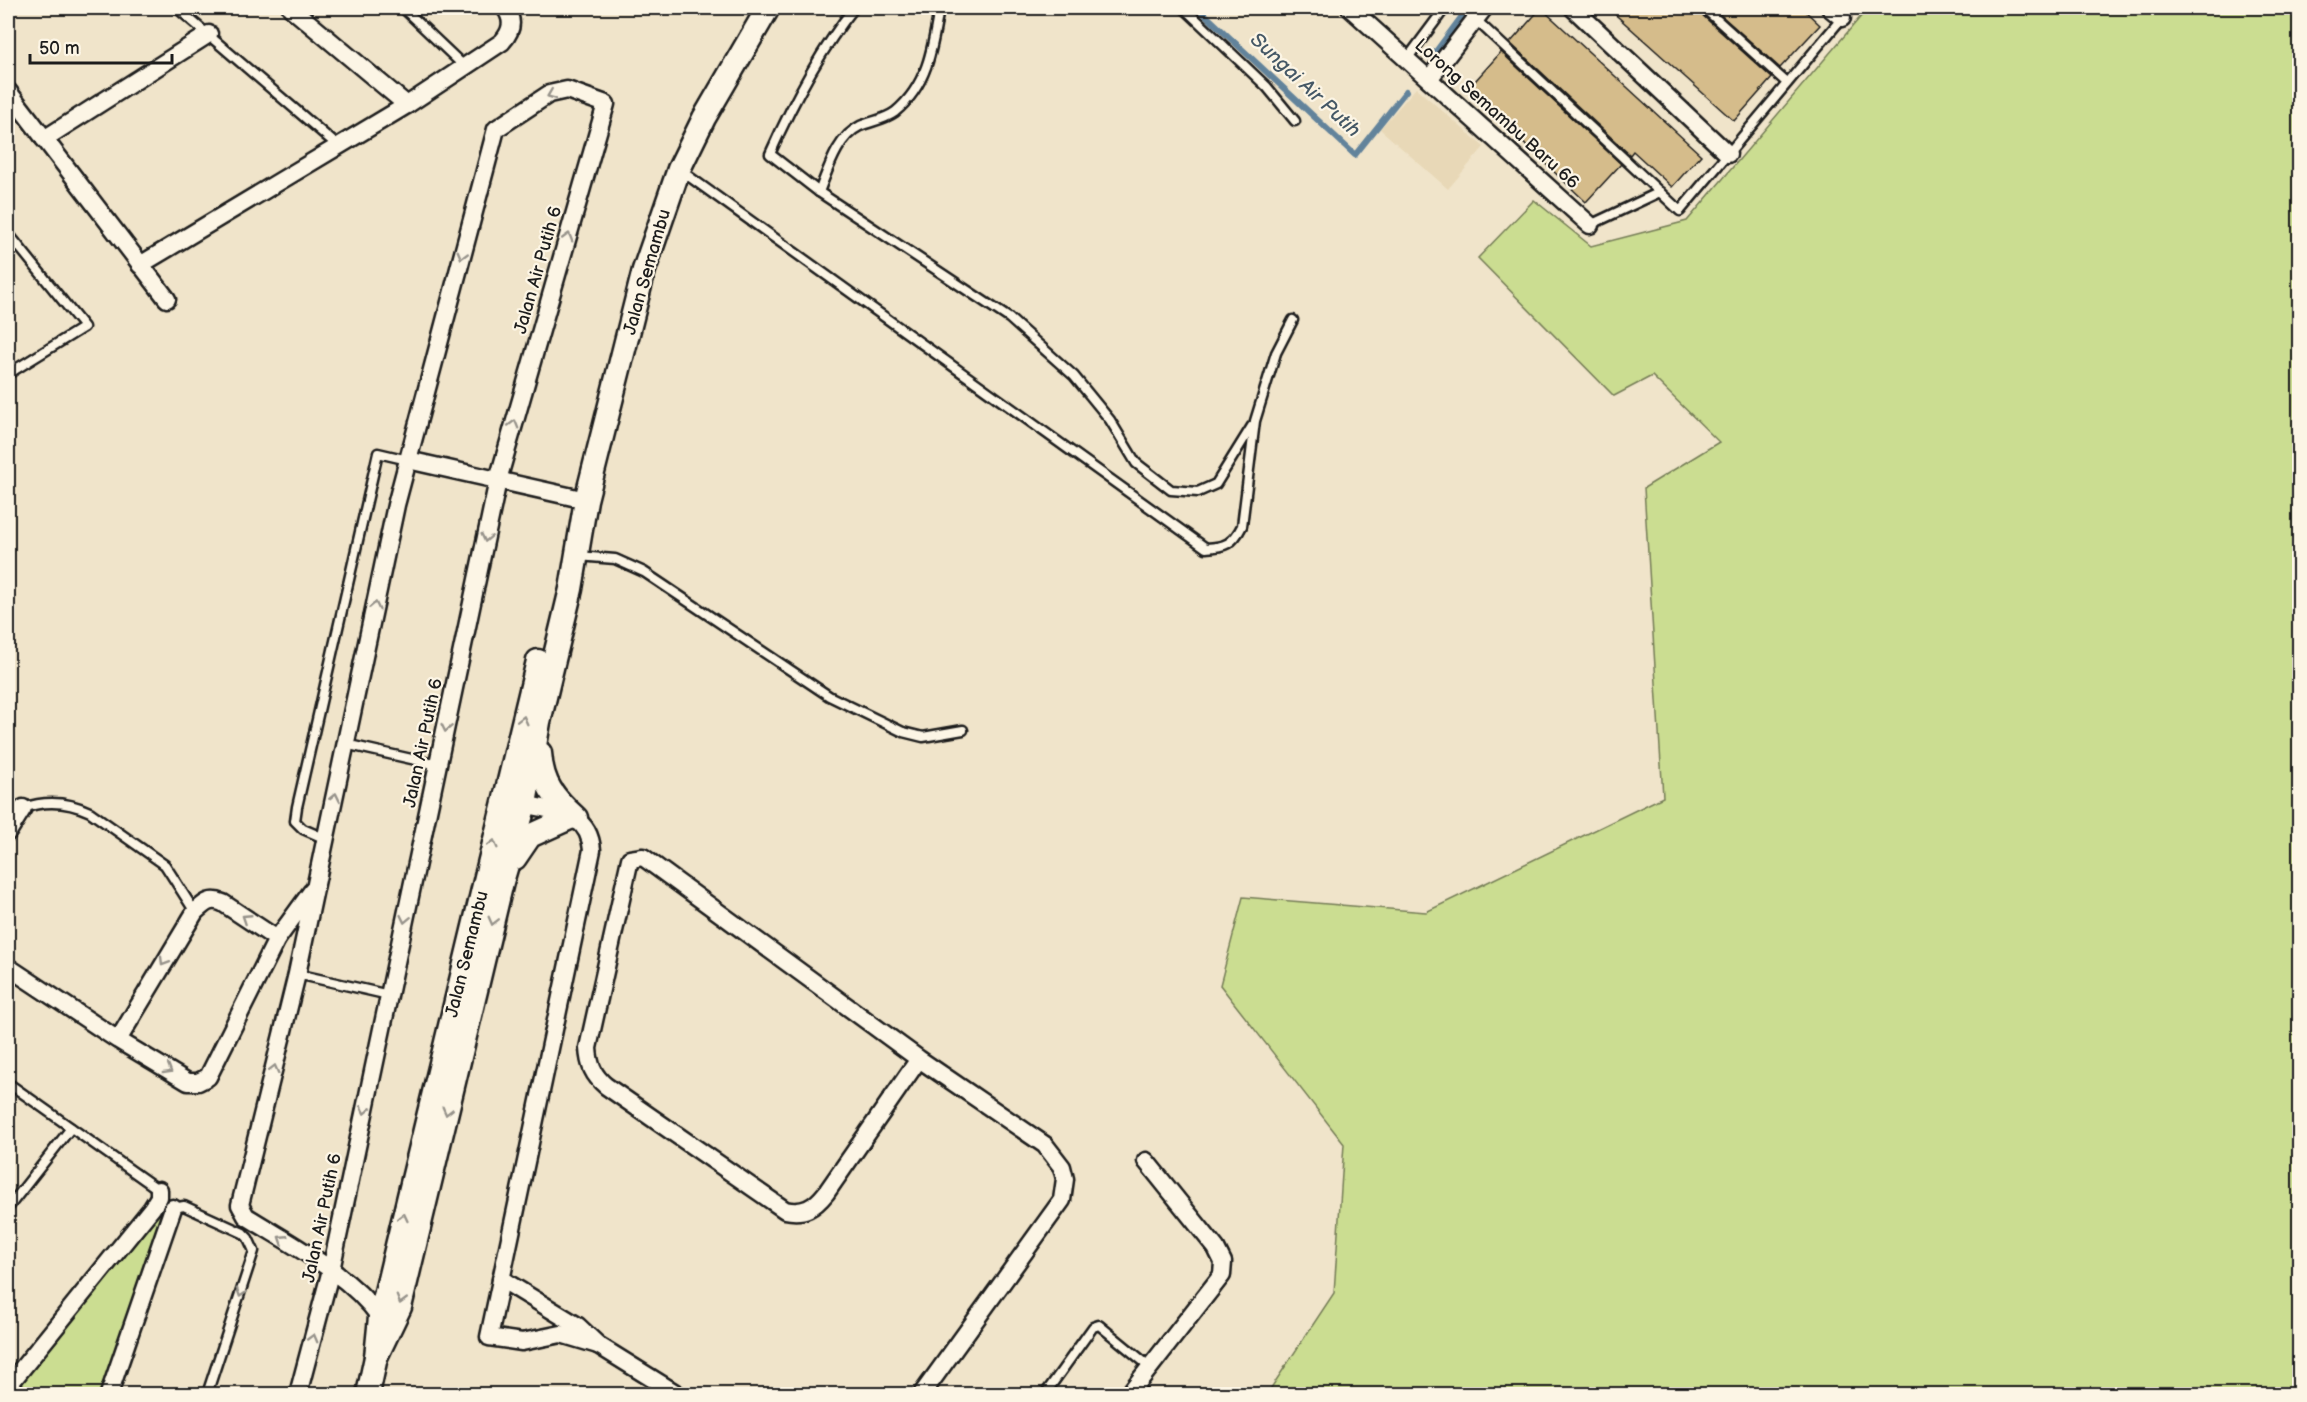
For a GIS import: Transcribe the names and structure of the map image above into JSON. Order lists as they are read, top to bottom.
{
  "streets": {
    "main road": ["Jalan Semambu"],
    "street": ["Lorong Semambu Baru 66", "Jalan Air Putih 6"]
  },
  "water": ["Sungai Air Putih"],
  "scale_bar": "50 m"
}
